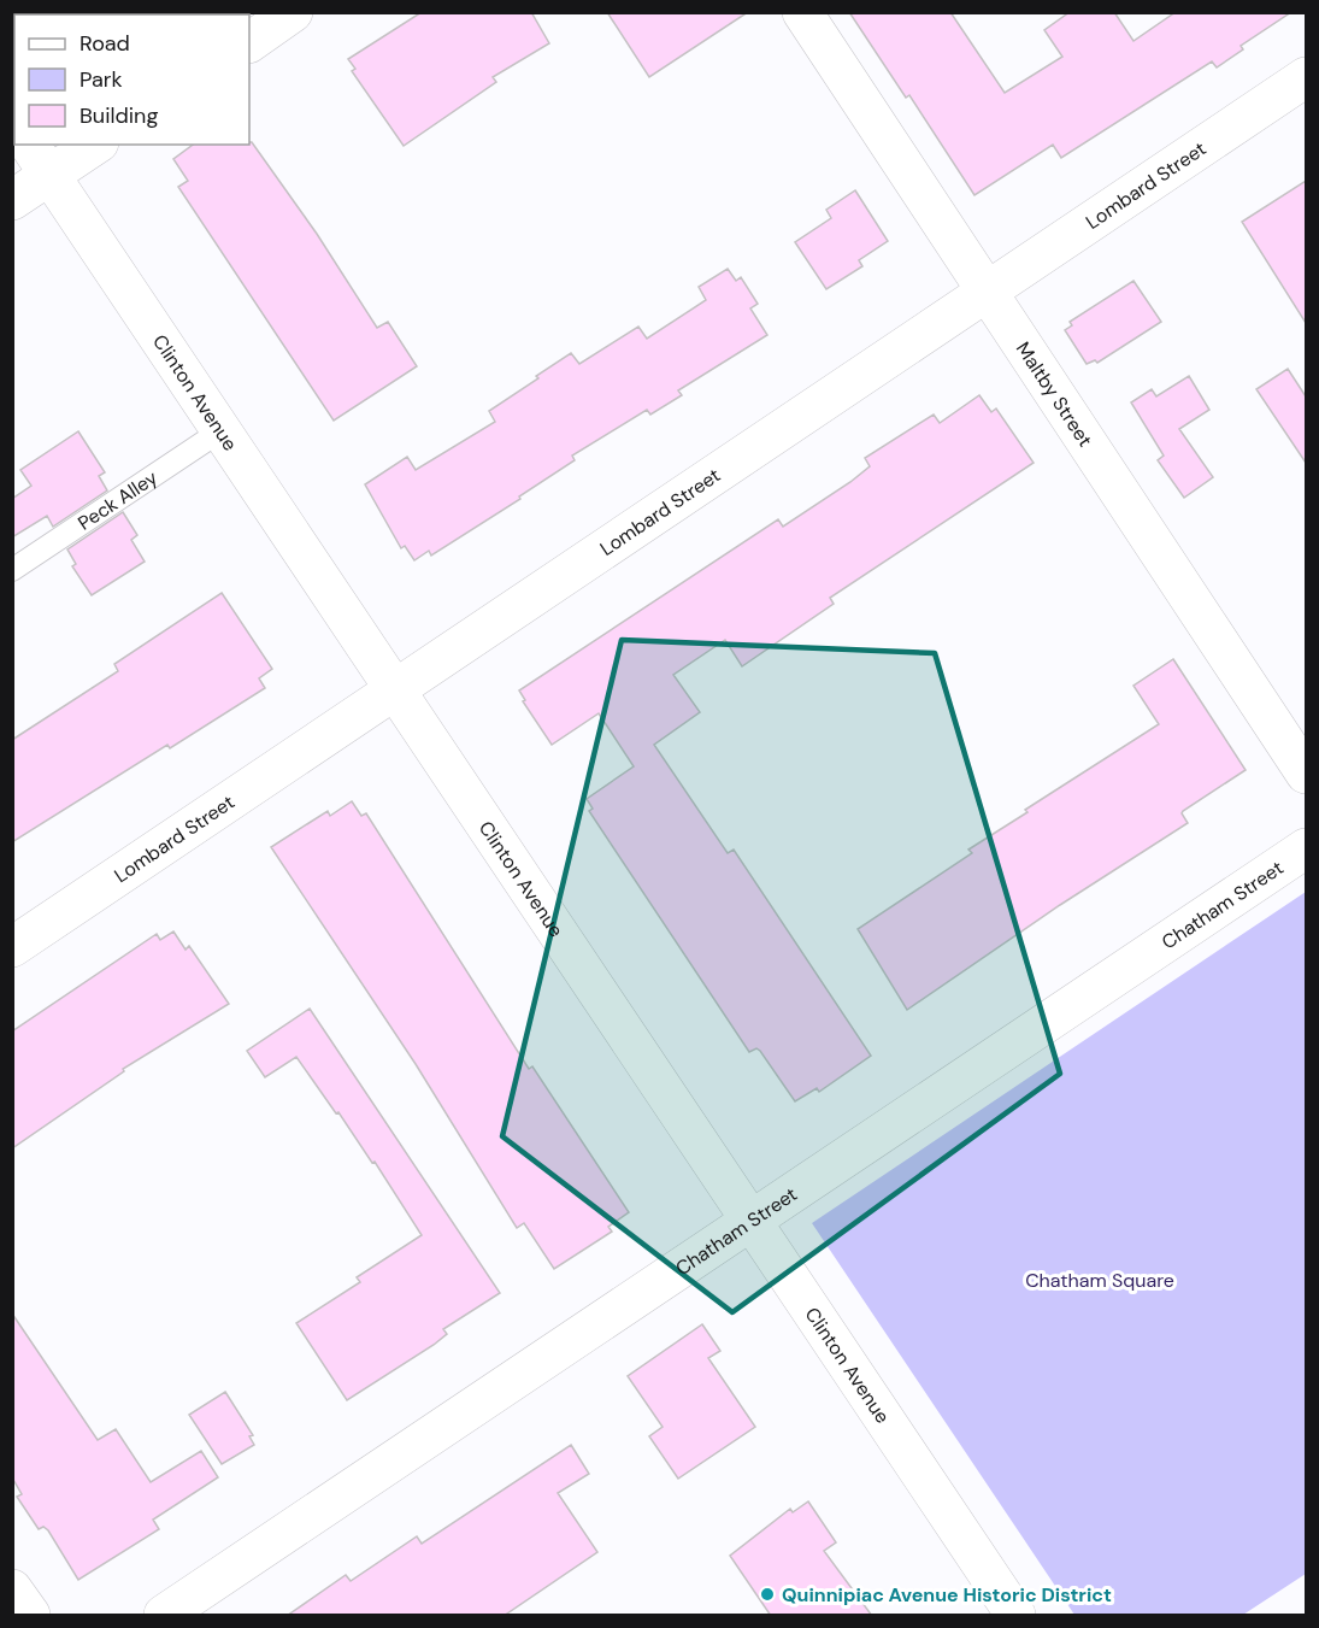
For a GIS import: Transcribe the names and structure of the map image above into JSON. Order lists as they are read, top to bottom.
{
  "streets": {
    "street": [
      "Lombard Street",
      "Clinton Avenue",
      "Maltby Street",
      "Chatham Street"
    ],
    "lane": ["Peck Alley"]
  },
  "crossings": [
    ["Lombard Street", "Clinton Avenue"],
    ["Lombard Street", "Maltby Street"],
    ["Clinton Avenue", "Peck Alley"],
    ["Clinton Avenue", "Chatham Street"]
  ],
  "parks": ["Chatham Square"],
  "places": ["Quinnipiac Avenue Historic District"],
  "legend": ["Road", "Park", "Building"]
}
